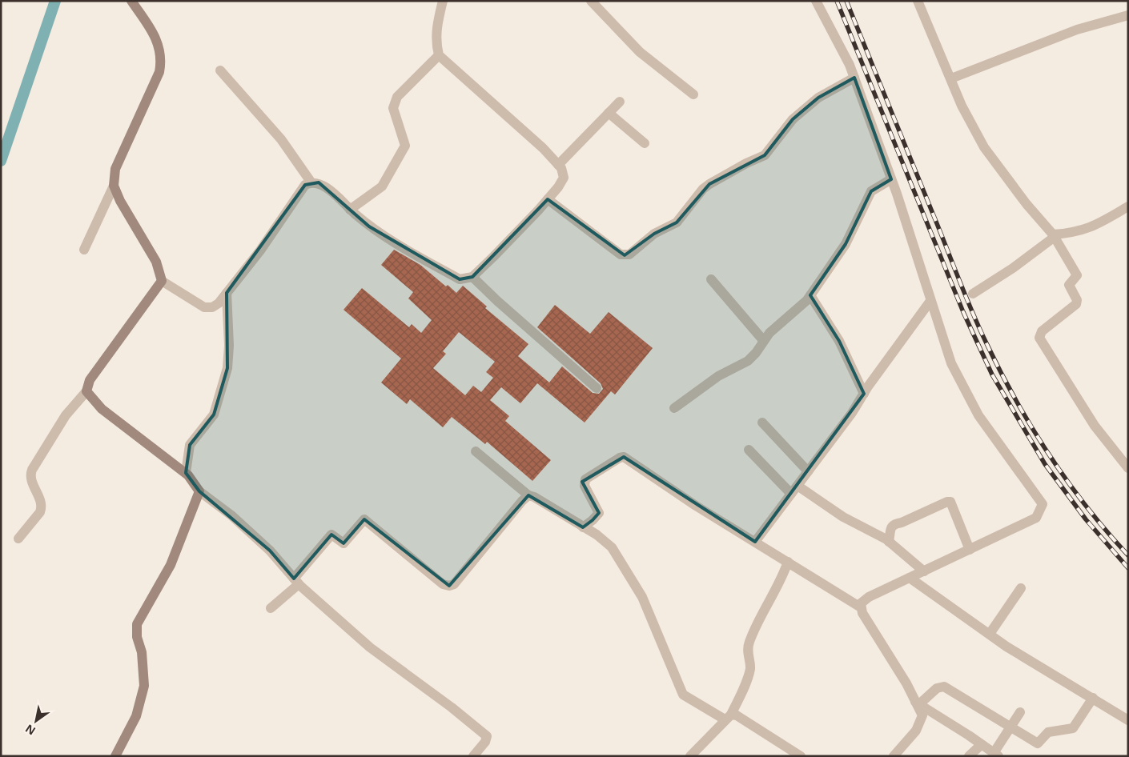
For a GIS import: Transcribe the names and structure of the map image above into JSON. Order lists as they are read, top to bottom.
{
  "north": "bottom left"
}
